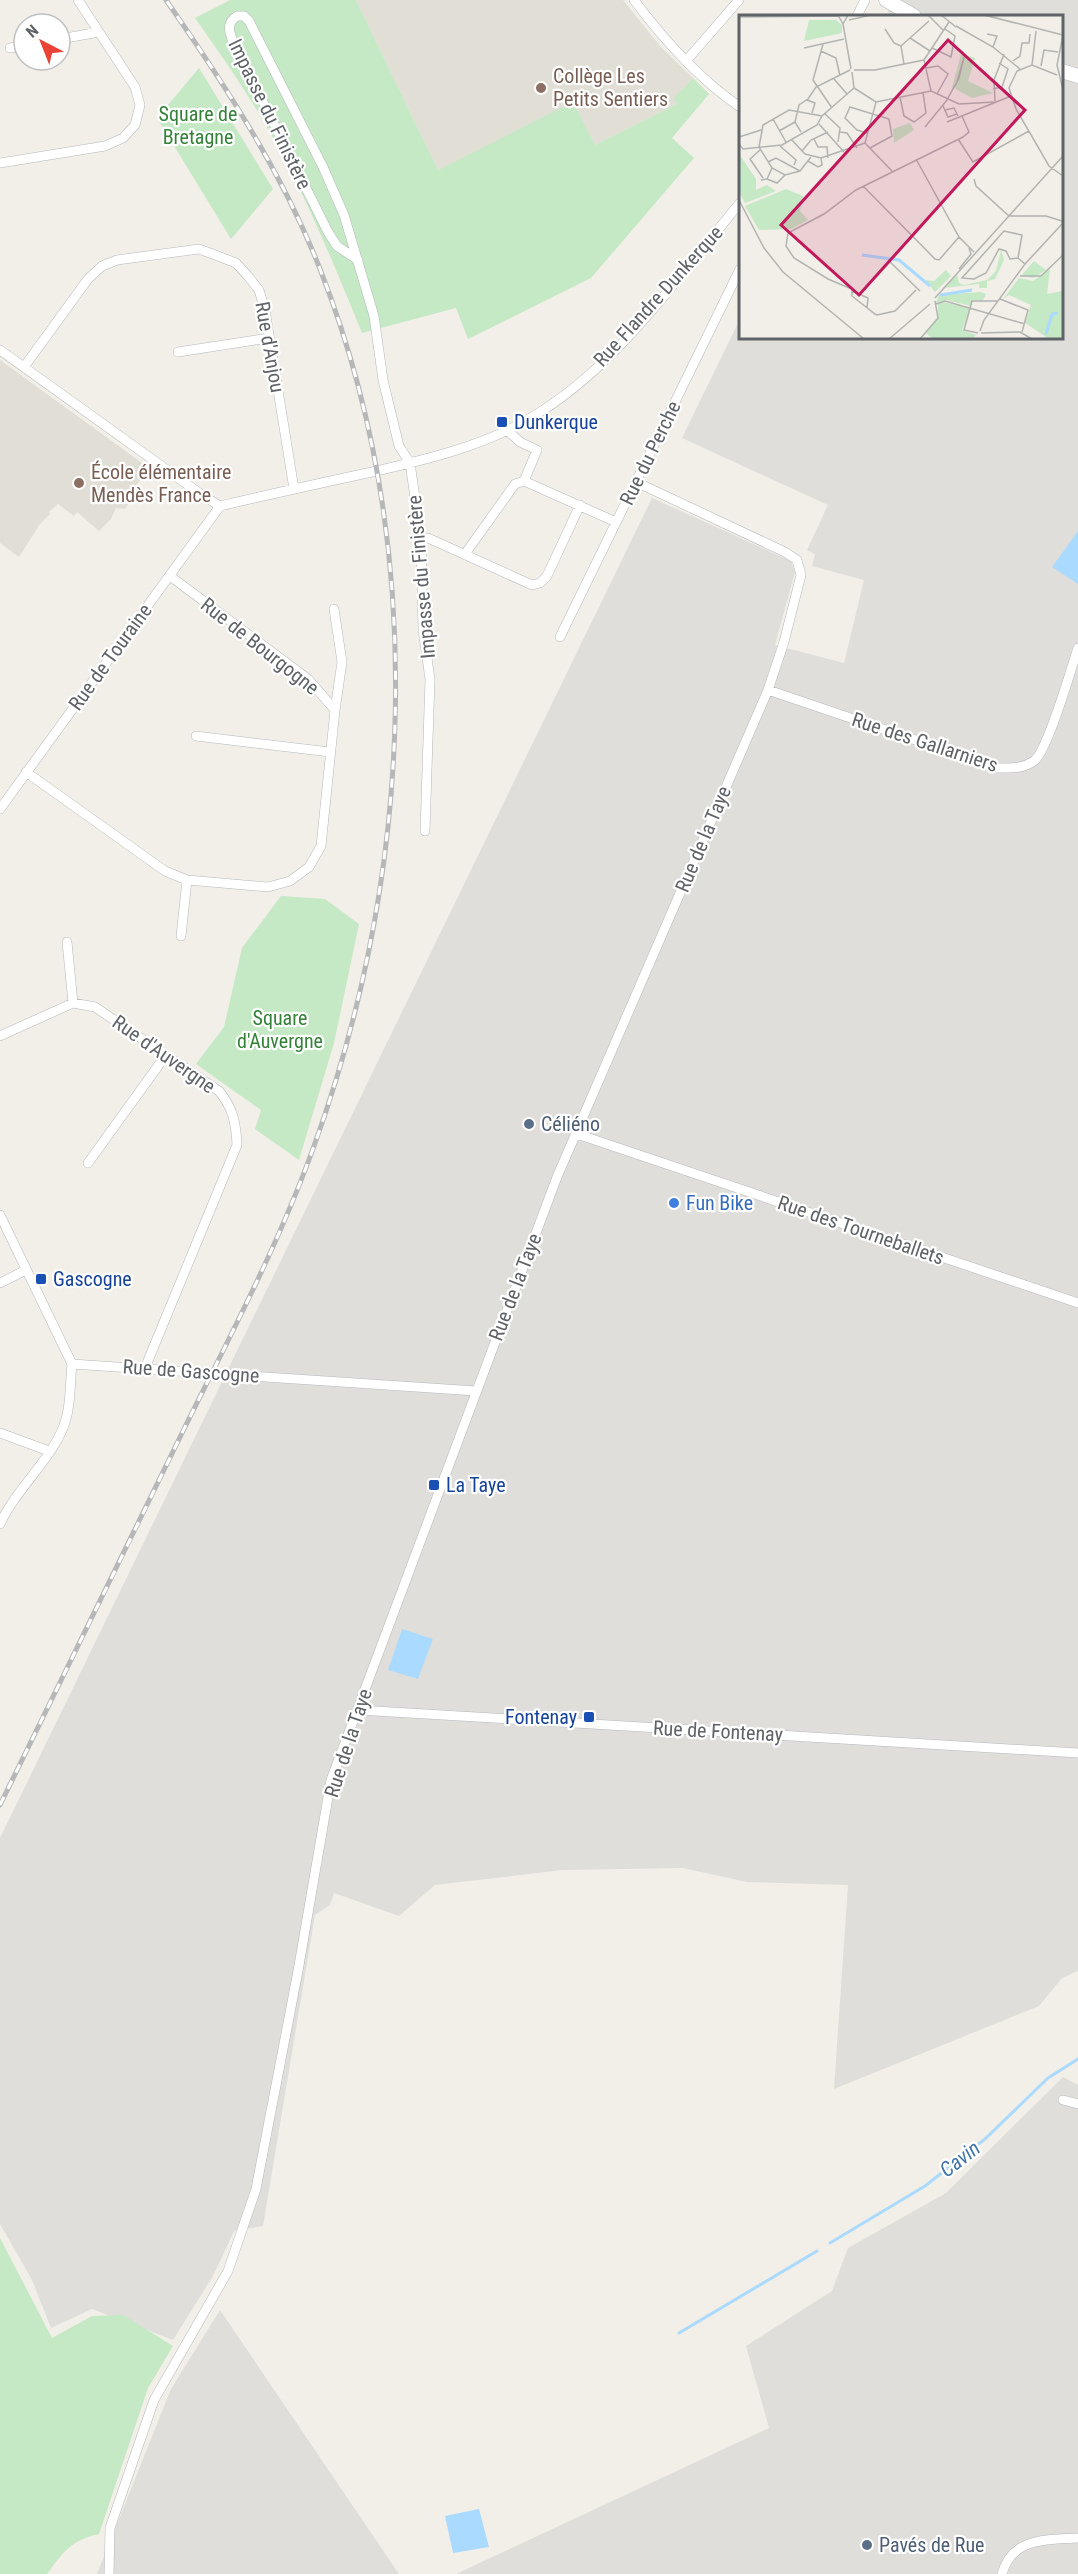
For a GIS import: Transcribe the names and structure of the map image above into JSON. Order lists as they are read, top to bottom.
{
  "streets": {
    "street": [
      "Impasse du Finistère",
      "Rue Flandre Dunkerque",
      "Rue d'Anjou",
      "Rue du Perche",
      "Rue de Bourgogne",
      "Rue de Touraine",
      "Rue des Gallarniers",
      "Rue de la Taye",
      "Rue d'Auvergne",
      "Rue des Tourneballets",
      "Rue de Gascogne",
      "Rue de Fontenay"
    ]
  },
  "crossings": [
    ["Impasse du Finistère", "Rue Flandre Dunkerque"],
    ["Rue Flandre Dunkerque", "Rue d'Anjou"],
    ["Rue Flandre Dunkerque", "Rue de Touraine"],
    ["Rue du Perche", "Rue de la Taye"],
    ["Rue de Bourgogne", "Rue de Touraine"],
    ["Rue des Gallarniers", "Rue de la Taye"],
    ["Rue de la Taye", "Rue des Tourneballets"],
    ["Rue de la Taye", "Rue de Gascogne"],
    ["Rue de la Taye", "Rue de Fontenay"],
    ["Rue d'Auvergne", "Rue de Gascogne"]
  ],
  "water": ["Cavin"],
  "parks": ["Square de Bretagne", "Square d'Auvergne"],
  "places": {
    "other": [
      "Collège Les Petits Sentiers",
      "École élémentaire Mendès France",
      "Céliéno",
      "Fun Bike",
      "Pavés de Rue"
    ],
    "transit": [
      "Dunkerque",
      "Gascogne",
      "La Taye",
      "Fontenay"
    ]
  },
  "north": "top left"
}
